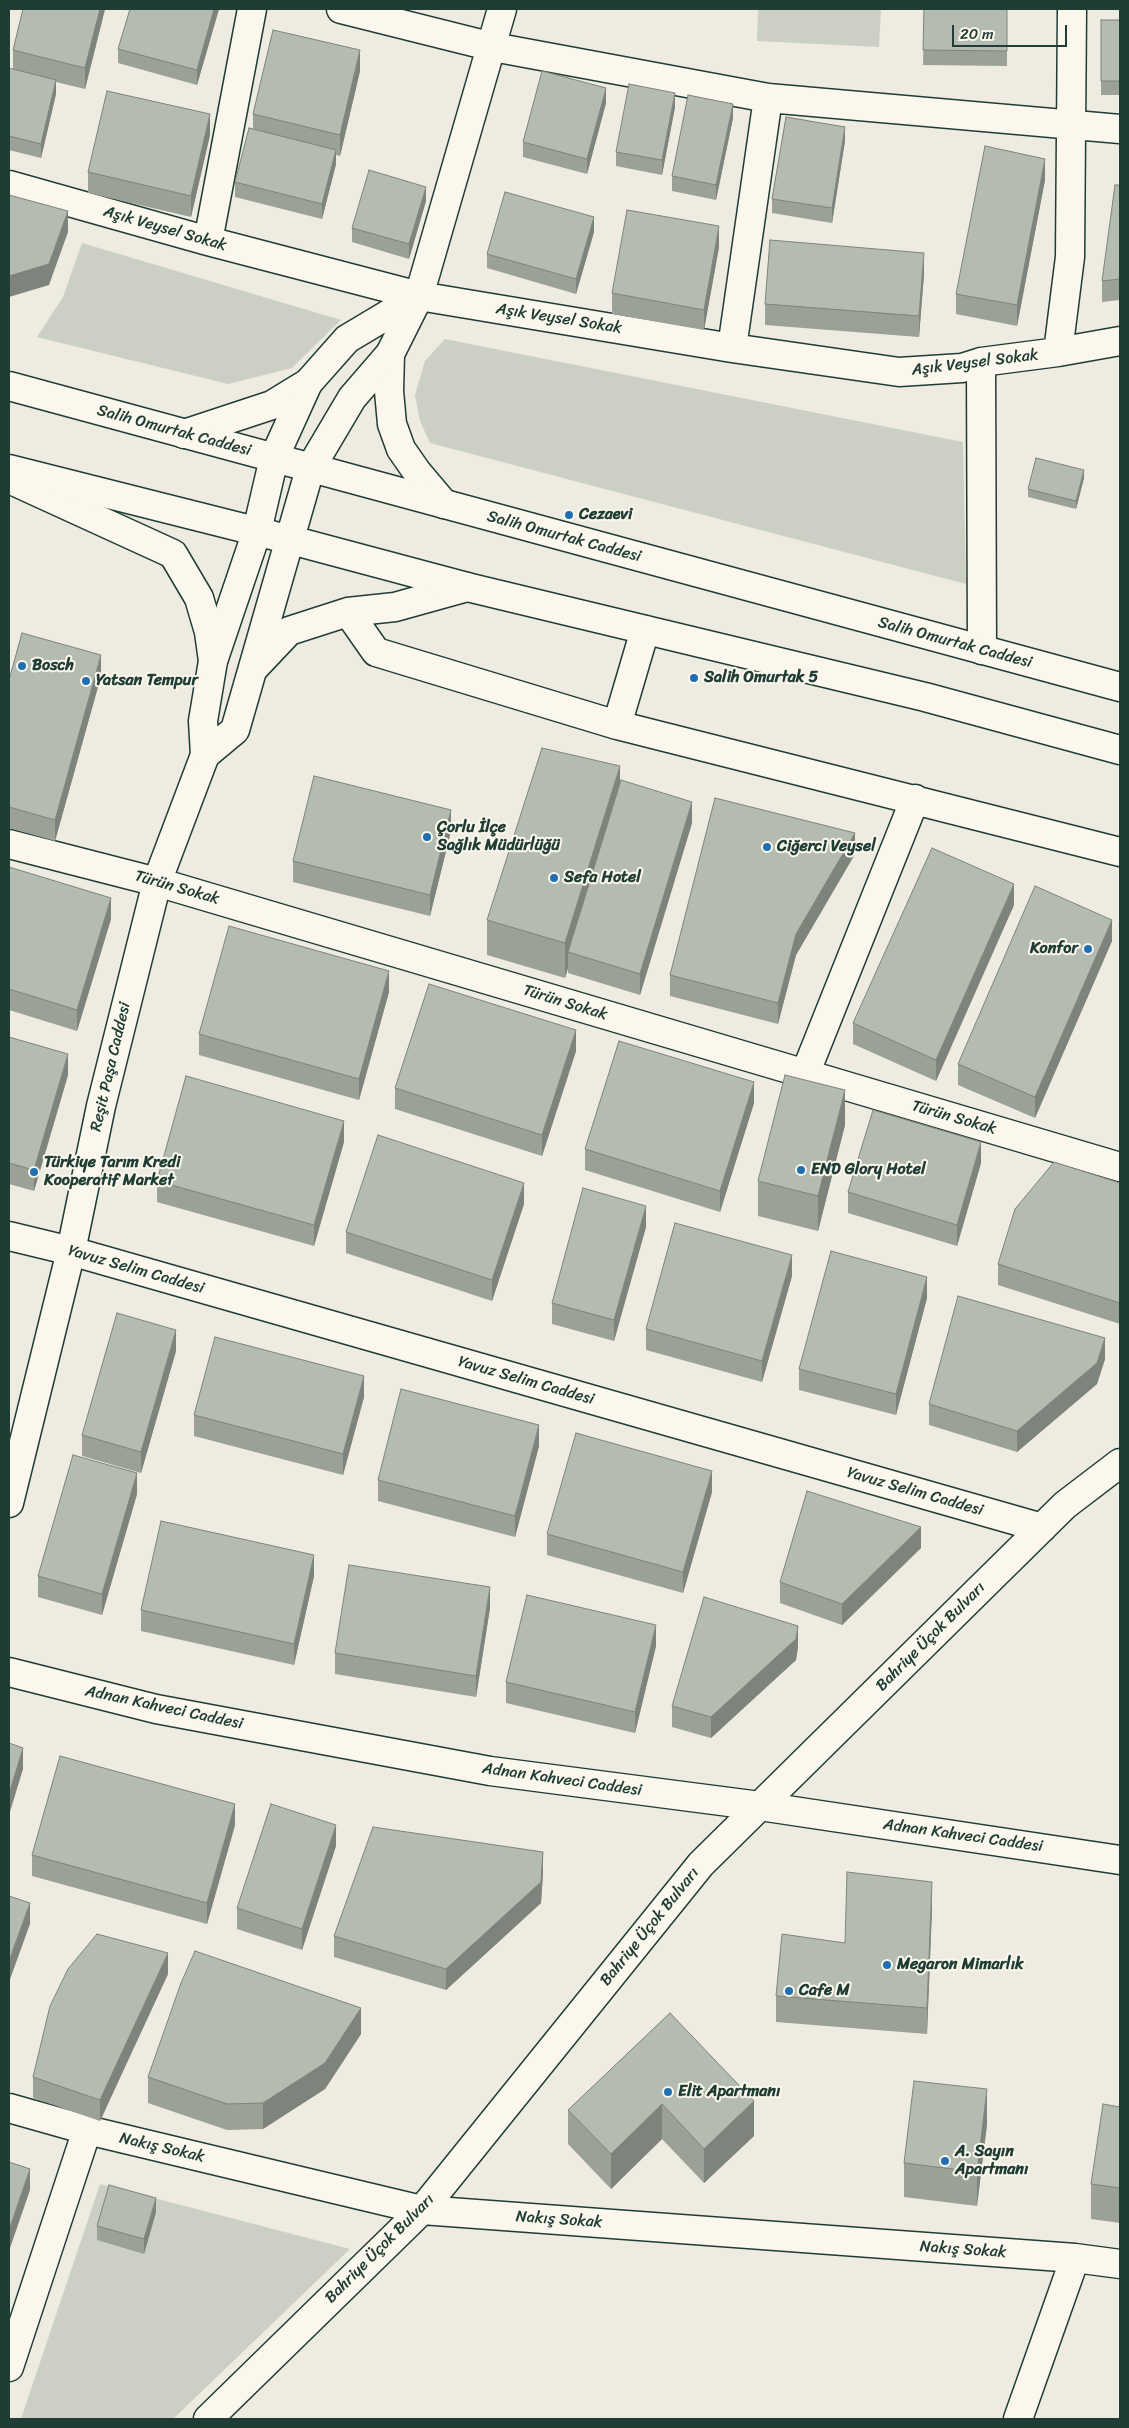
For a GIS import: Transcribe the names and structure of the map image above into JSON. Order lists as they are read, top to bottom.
{
  "streets": {
    "street": [
      "Aşık Veysel Sokak",
      "Salih Omurtak Caddesi",
      "Türün Sokak",
      "Reşit Paşa Caddesi",
      "Yavuz Selim Caddesi",
      "Bahriye Üçok Bulvarı",
      "Adnan Kahveci Caddesi",
      "Nakış Sokak"
    ]
  },
  "crossings": [
    ["Türün Sokak", "Reşit Paşa Caddesi"],
    ["Reşit Paşa Caddesi", "Yavuz Selim Caddesi"],
    ["Yavuz Selim Caddesi", "Bahriye Üçok Bulvarı"],
    ["Bahriye Üçok Bulvarı", "Adnan Kahveci Caddesi"],
    ["Bahriye Üçok Bulvarı", "Nakış Sokak"]
  ],
  "places": [
    "Cezaevi",
    "Bosch",
    "Salih Omurtak 5",
    "Yatsan Tempur",
    "Çorlu İlçe Sağlık Müdürlüğü",
    "Ciğerci Veysel",
    "Sefa Hotel",
    "Konfor",
    "END Glory Hotel",
    "Türkiye Tarım Kredi Kooperatif Market",
    "Megaron Mimarlık",
    "Cafe M",
    "Elit Apartmanı",
    "A. Sayın Apartmanı"
  ],
  "scale_bar": "20 m"
}
